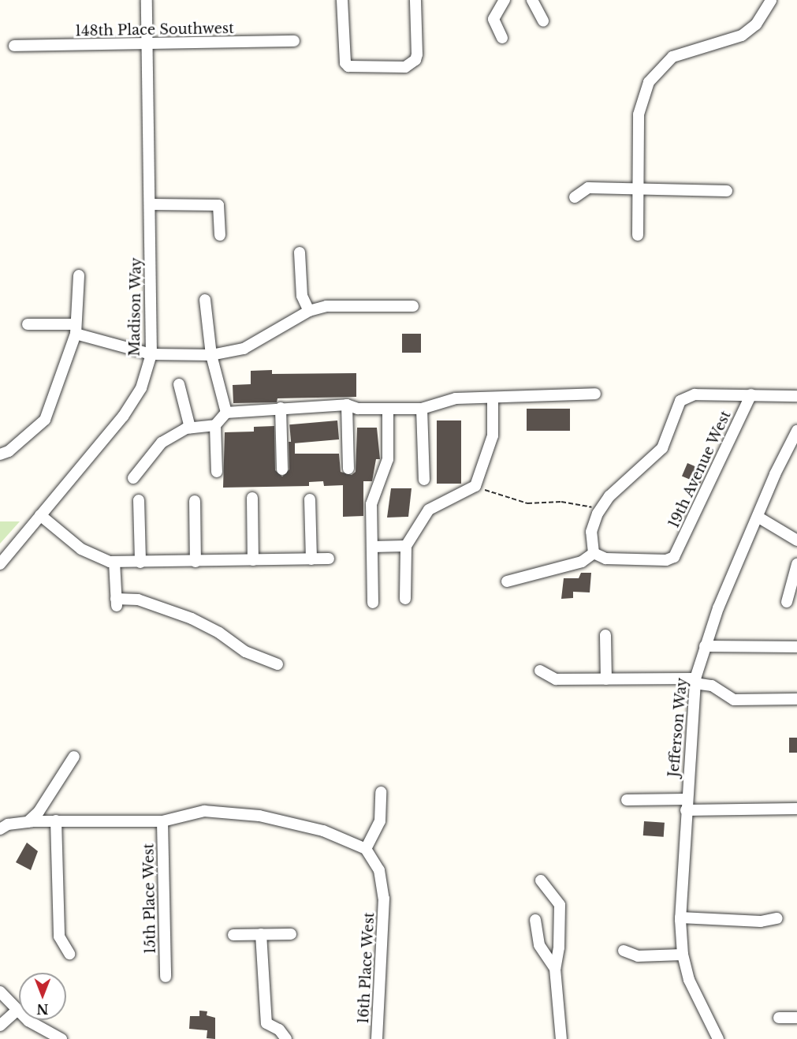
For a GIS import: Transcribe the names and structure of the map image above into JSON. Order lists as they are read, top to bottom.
{
  "streets": {
    "street": [
      "148th Place Southwest",
      "Madison Way",
      "19th Avenue West",
      "Jefferson Way",
      "15th Place West",
      "16th Place West"
    ]
  },
  "crossings": [
    ["148th Place Southwest", "Madison Way"]
  ],
  "north": "bottom"
}
